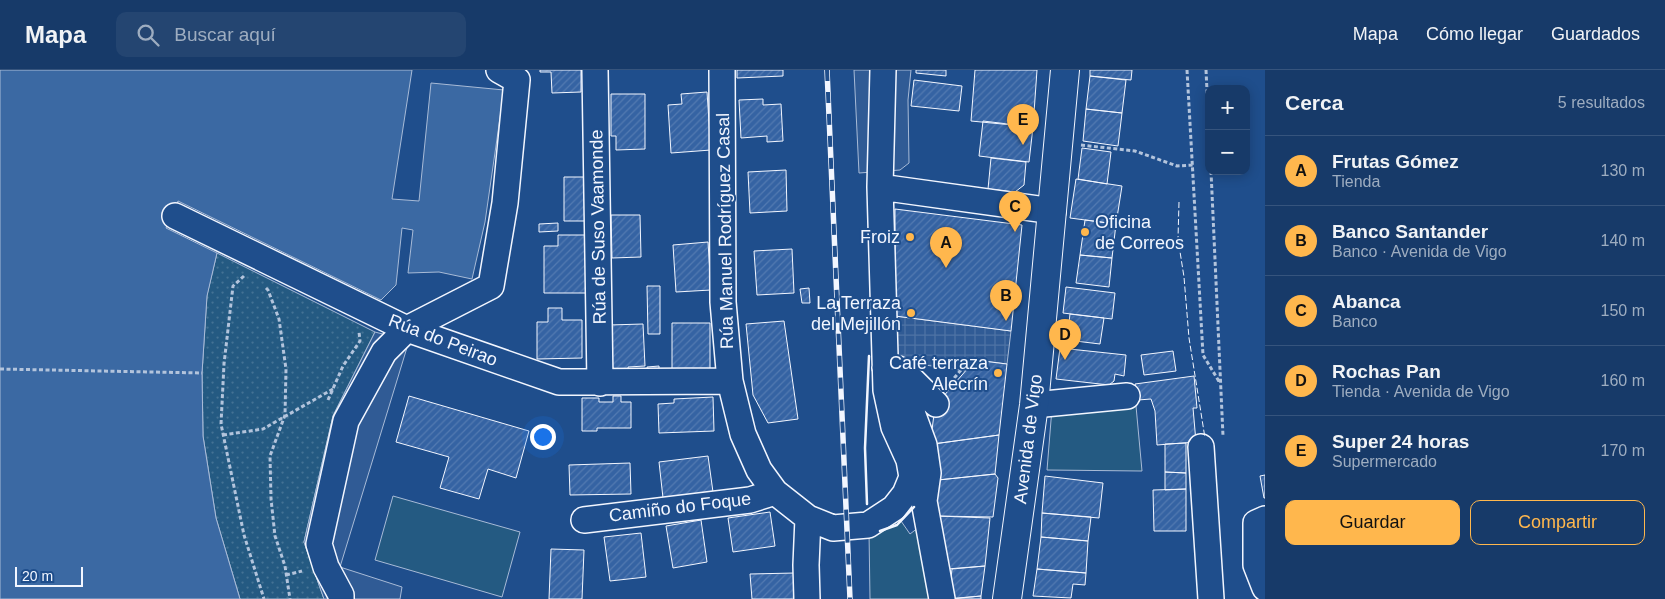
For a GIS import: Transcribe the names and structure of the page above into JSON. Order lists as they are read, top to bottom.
{
  "streets": {
    "main road": ["Avenida de Vigo"],
    "street": [
      "Rúa de Suso Vaamonde",
      "Rúa Manuel Rodríguez Casal",
      "Rúa do Peirao",
      "Camiño do Foque"
    ]
  },
  "crossings": [
    ["Rúa de Suso Vaamonde", "Rúa do Peirao"],
    ["Rúa Manuel Rodríguez Casal", "Rúa do Peirao"],
    ["Rúa Manuel Rodríguez Casal", "Camiño do Foque"]
  ],
  "places": [
    "Oficina de Correos",
    "Froiz",
    "La Terraza del Mejillón",
    "Café terraza Alecrín"
  ],
  "scale_bar": "20 m",
  "page": {
    "header": "Mapa",
    "search": "Buscar aquí",
    "nav": ["Mapa", "Cómo llegar", "Guardados"],
    "heading": ["Cerca", "5 resultados"],
    "map_buttons": ["+", "−"],
    "pins": [
      "E",
      "C",
      "A",
      "B",
      "D"
    ],
    "list": [
      {
        "mark": "A",
        "name": "Frutas Gómez",
        "note": "Tienda",
        "value": "130 m"
      },
      {
        "mark": "B",
        "name": "Banco Santander",
        "note": "Banco · Avenida de Vigo",
        "value": "140 m"
      },
      {
        "mark": "C",
        "name": "Abanca",
        "note": "Banco",
        "value": "150 m"
      },
      {
        "mark": "D",
        "name": "Rochas Pan",
        "note": "Tienda · Avenida de Vigo",
        "value": "160 m"
      },
      {
        "mark": "E",
        "name": "Super 24 horas",
        "note": "Supermercado",
        "value": "170 m"
      }
    ],
    "buttons": ["Guardar", "Compartir"],
    "scale": "20 m"
  }
}
